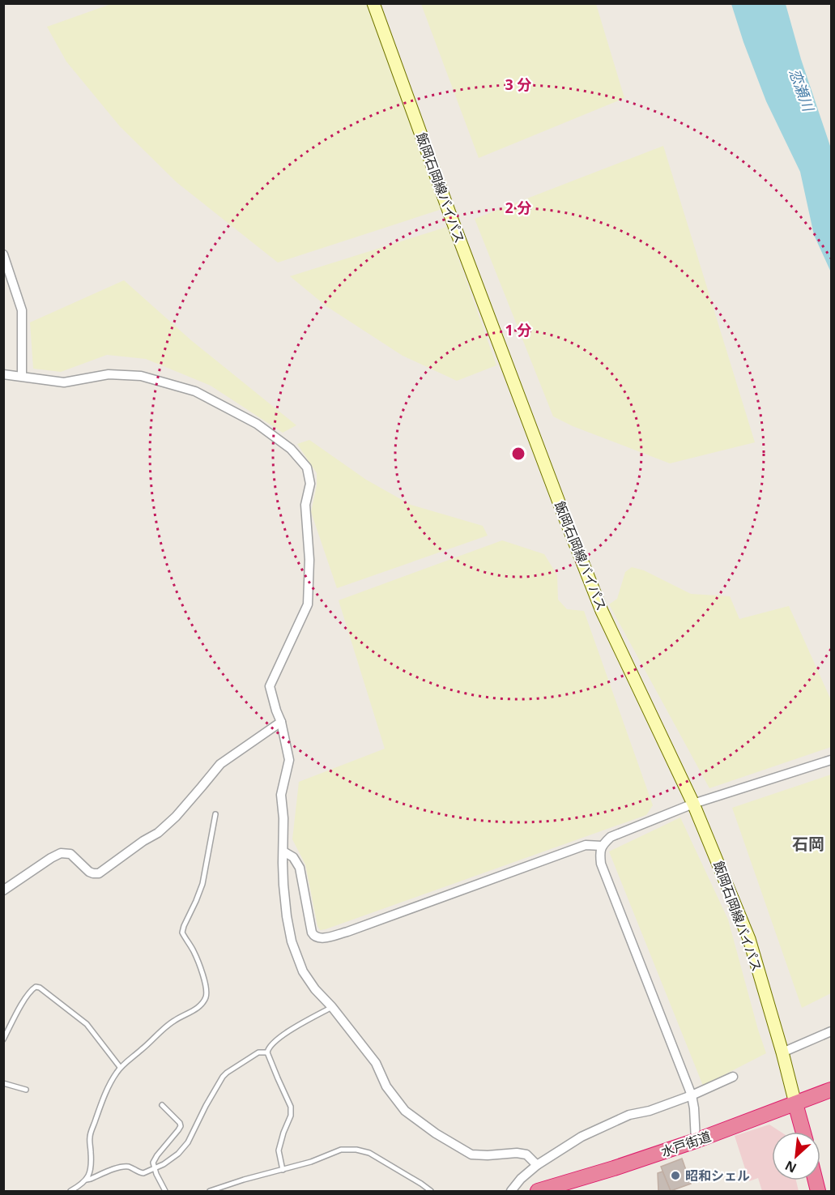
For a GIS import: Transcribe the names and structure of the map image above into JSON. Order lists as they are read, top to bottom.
{
  "streets": {
    "highway": ["水戸街道"],
    "main road": ["飯岡石岡線バイパス"]
  },
  "crossings": [
    ["飯岡石岡線バイパス", "水戸街道"]
  ],
  "districts": ["石岡"],
  "water": ["恋瀬川"],
  "places": ["昭和シェル"],
  "north": "bottom left",
  "rings": ["3 分", "2 分", "1 分"]
}
